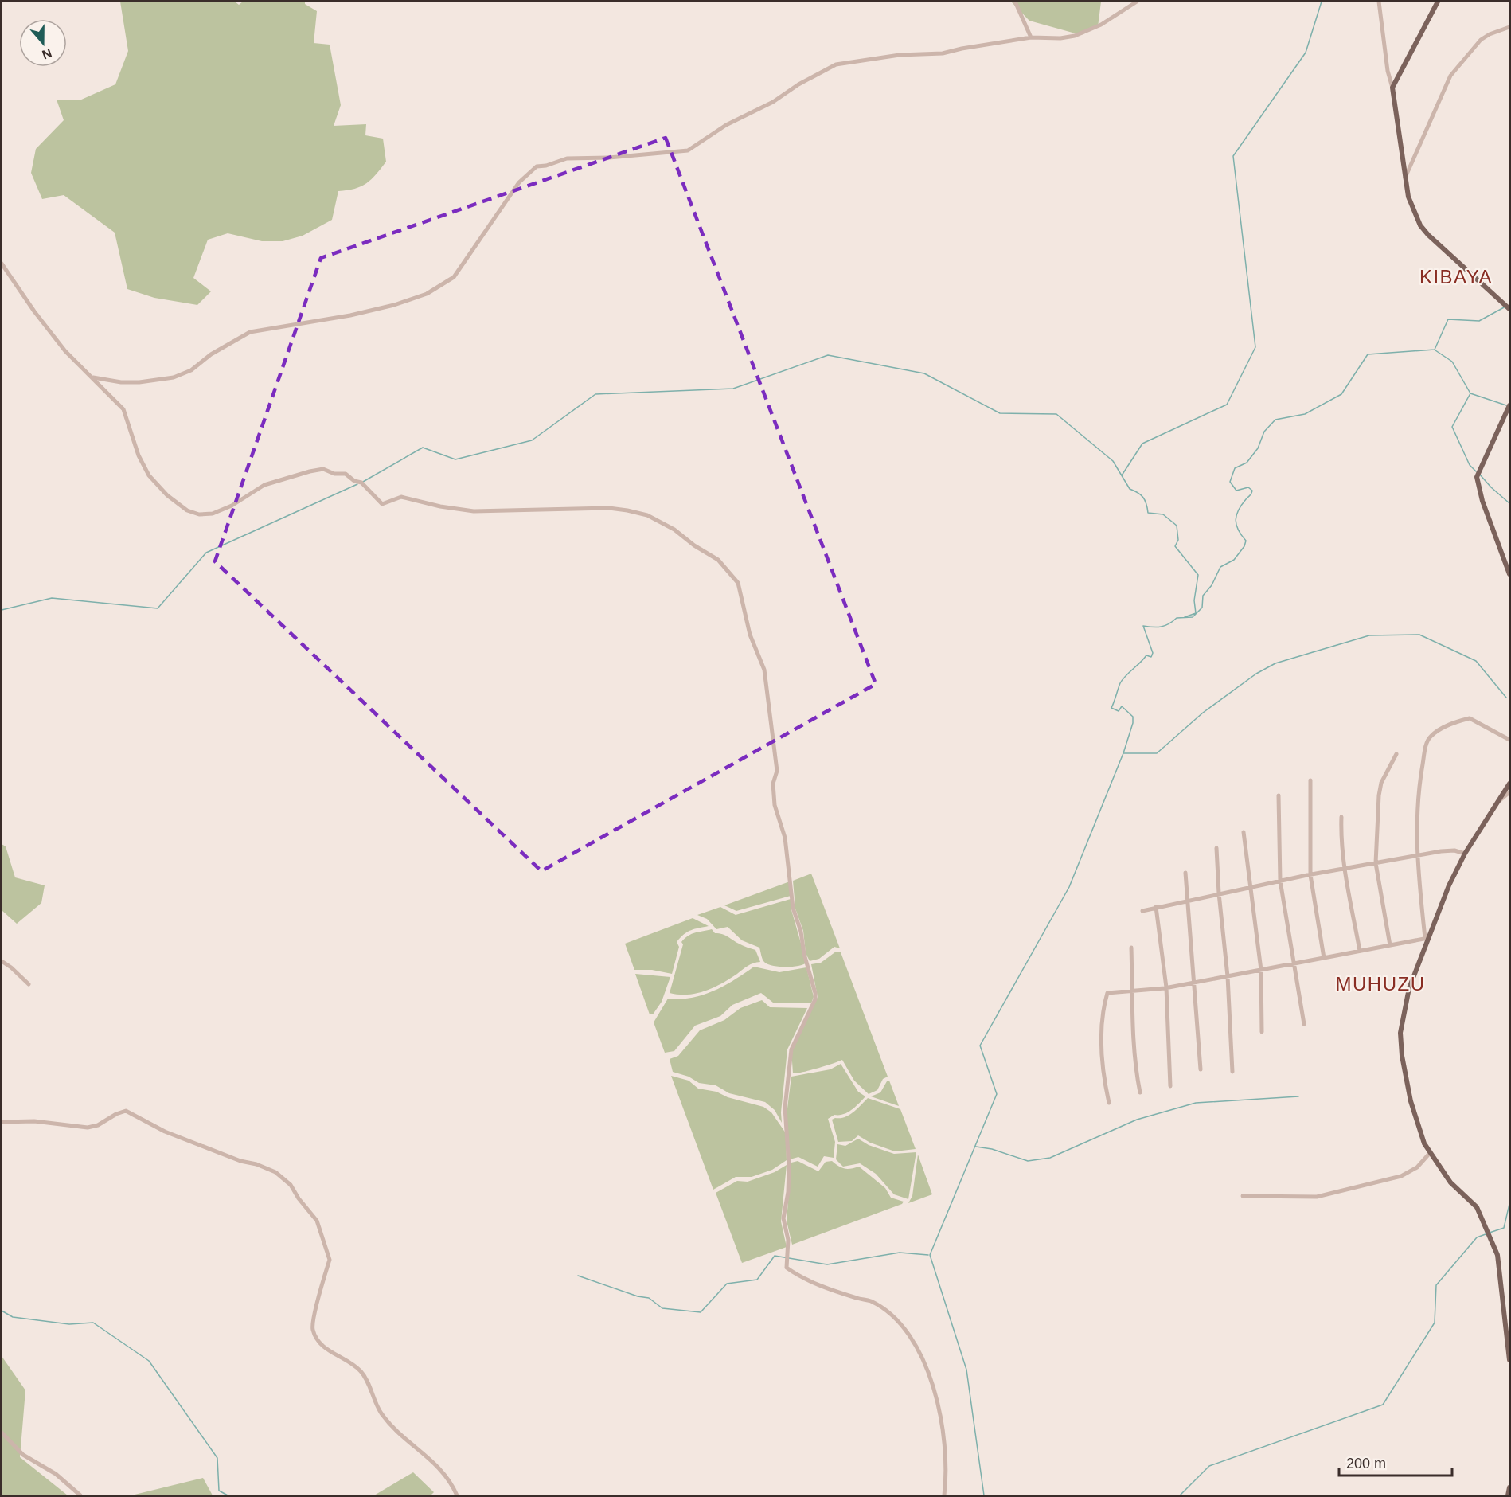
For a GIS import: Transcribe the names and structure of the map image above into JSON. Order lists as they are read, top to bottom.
{
  "districts": ["KIBAYA", "MUHUZU"],
  "scale_bar": "200 m",
  "north": "bottom"
}
